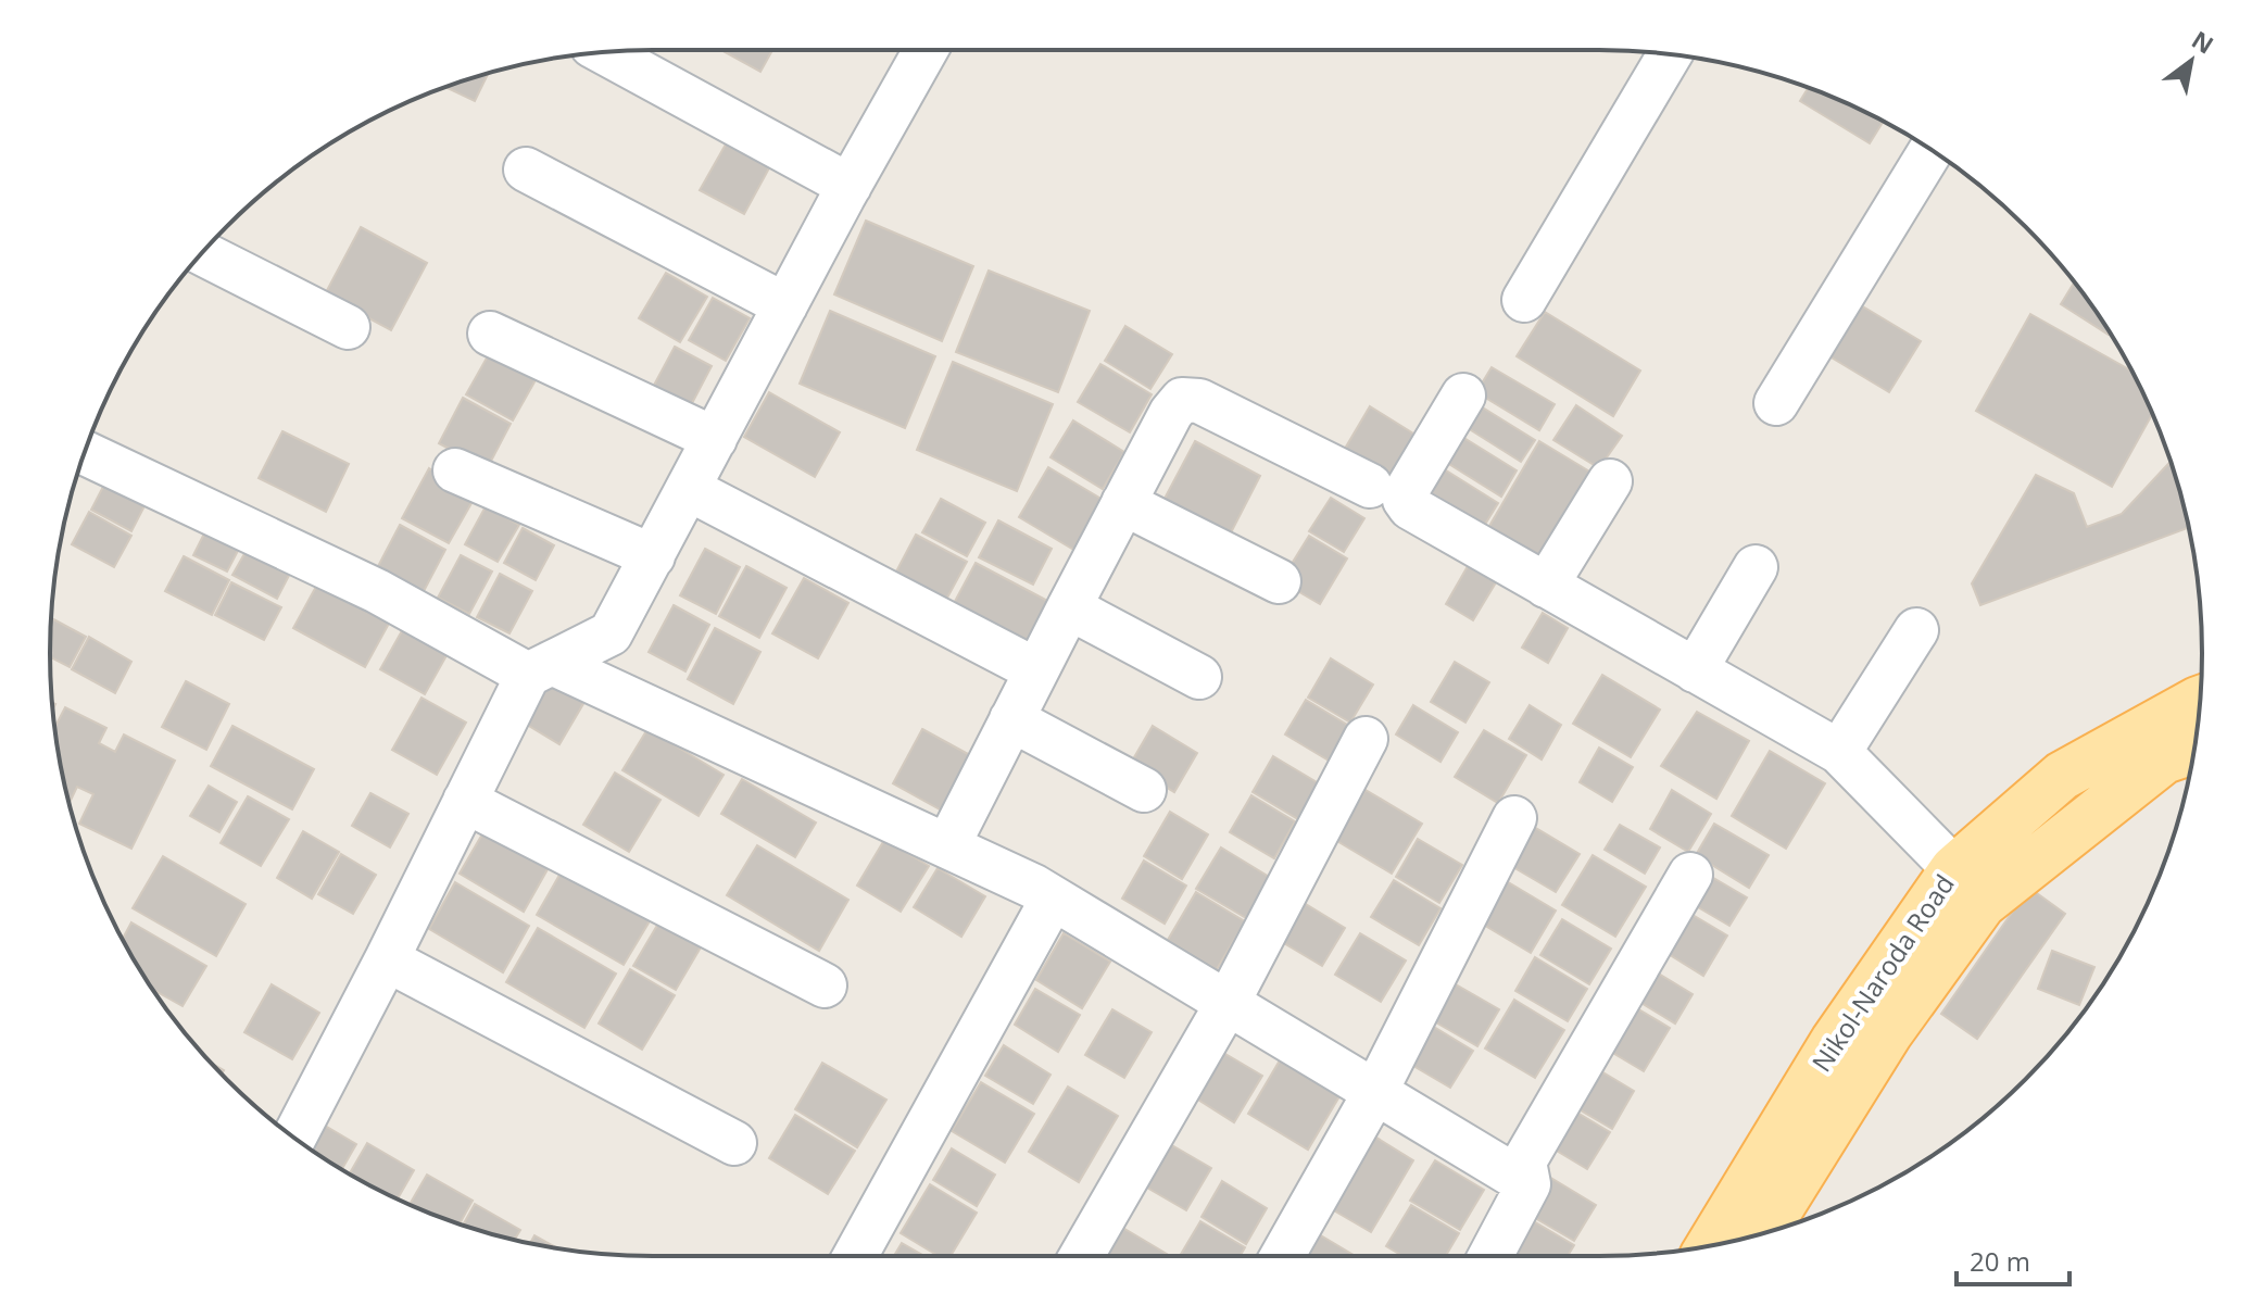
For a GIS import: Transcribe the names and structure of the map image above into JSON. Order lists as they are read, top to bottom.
{
  "streets": {
    "main road": ["Nikol-Naroda Road"]
  },
  "scale_bar": "20 m",
  "north": "top right"
}
